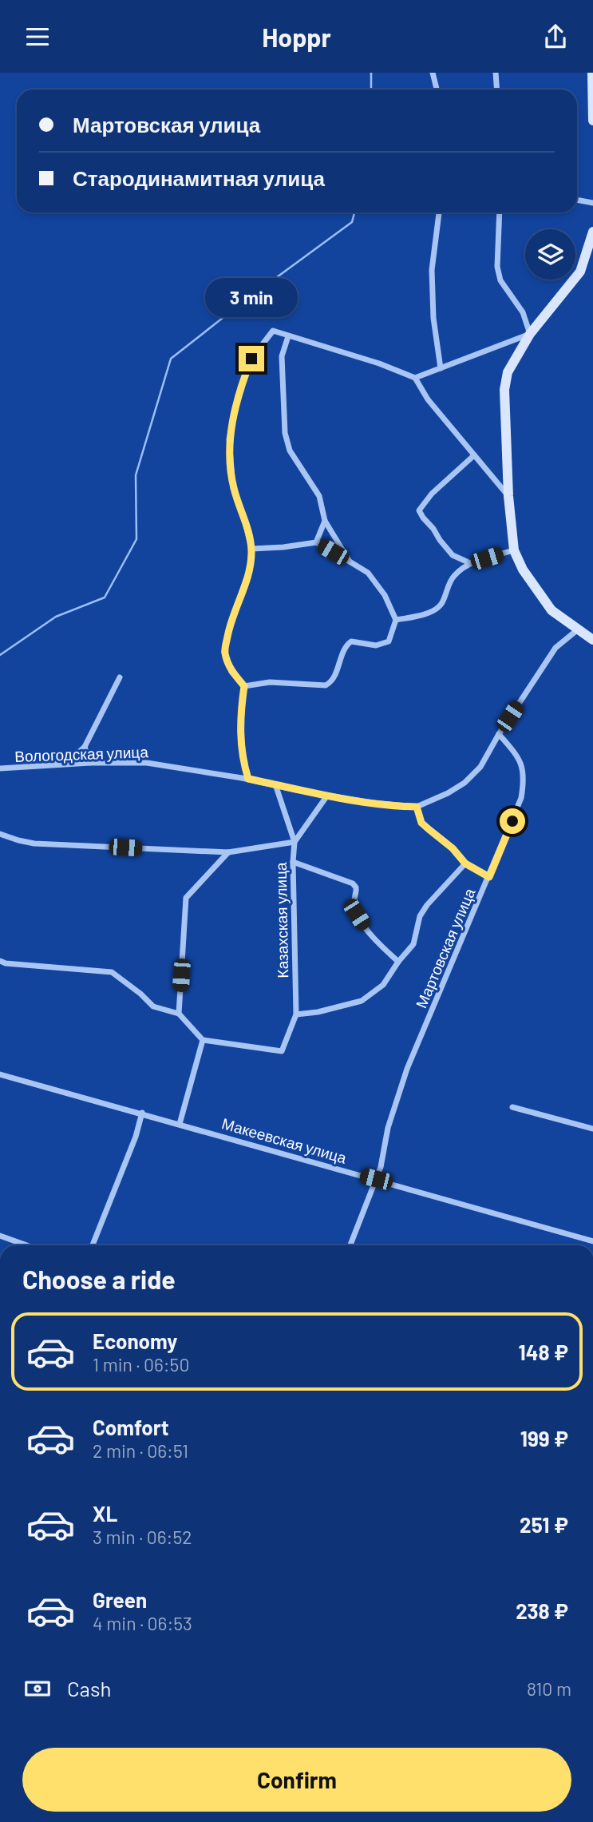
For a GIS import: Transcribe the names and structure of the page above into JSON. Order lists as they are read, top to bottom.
{
  "streets": {
    "street": [
      "Вологодская улица",
      "Казахская улица",
      "Мартовская улица",
      "Макеевская улица"
    ]
  },
  "crossings": [
    ["Вологодская улица", "Казахская улица"],
    ["Вологодская улица", "Мартовская улица"],
    ["Мартовская улица", "Макеевская улица"]
  ],
  "page": {
    "header": "Hoppr",
    "banner": ["Мартовская улица", "Стародинамитная улица"],
    "bubble": "3 min",
    "heading": "Choose a ride",
    "list": [
      {
        "name": "Economy",
        "note": "1 min · 06:50",
        "value": "148 ₽"
      },
      {
        "name": "Comfort",
        "note": "2 min · 06:51",
        "value": "199 ₽"
      },
      {
        "name": "XL",
        "note": "3 min · 06:52",
        "value": "251 ₽"
      },
      {
        "name": "Green",
        "note": "4 min · 06:53",
        "value": "238 ₽"
      }
    ],
    "pay": ["Cash", "810 m"],
    "buttons": "Confirm"
  }
}
